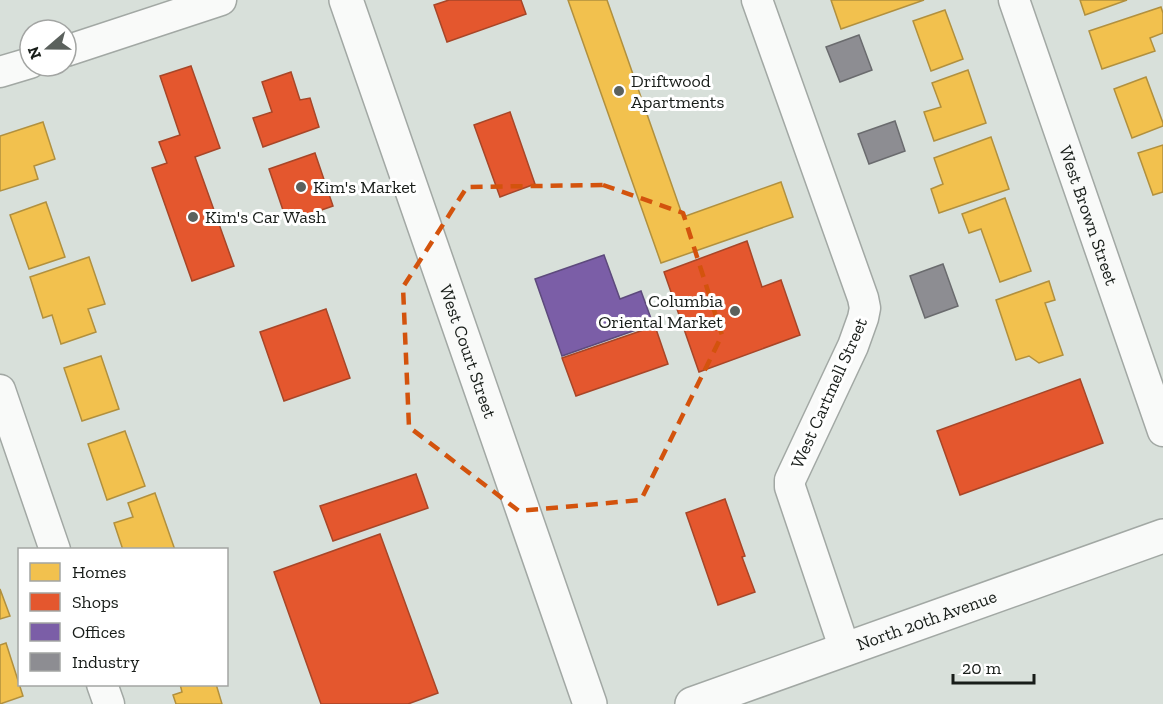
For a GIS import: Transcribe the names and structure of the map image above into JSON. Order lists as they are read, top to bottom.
{
  "streets": {
    "main road": ["West Court Street", "North 20th Avenue"],
    "street": ["West Brown Street", "West Cartmell Street"]
  },
  "crossings": [
    ["West Cartmell Street", "North 20th Avenue"]
  ],
  "places": [
    "Driftwood Apartments",
    "Kim's Market",
    "Kim's Car Wash",
    "Columbia Oriental Market"
  ],
  "legend": [
    "Homes",
    "Shops",
    "Offices",
    "Industry"
  ],
  "scale_bar": "20 m",
  "north": "left"
}
